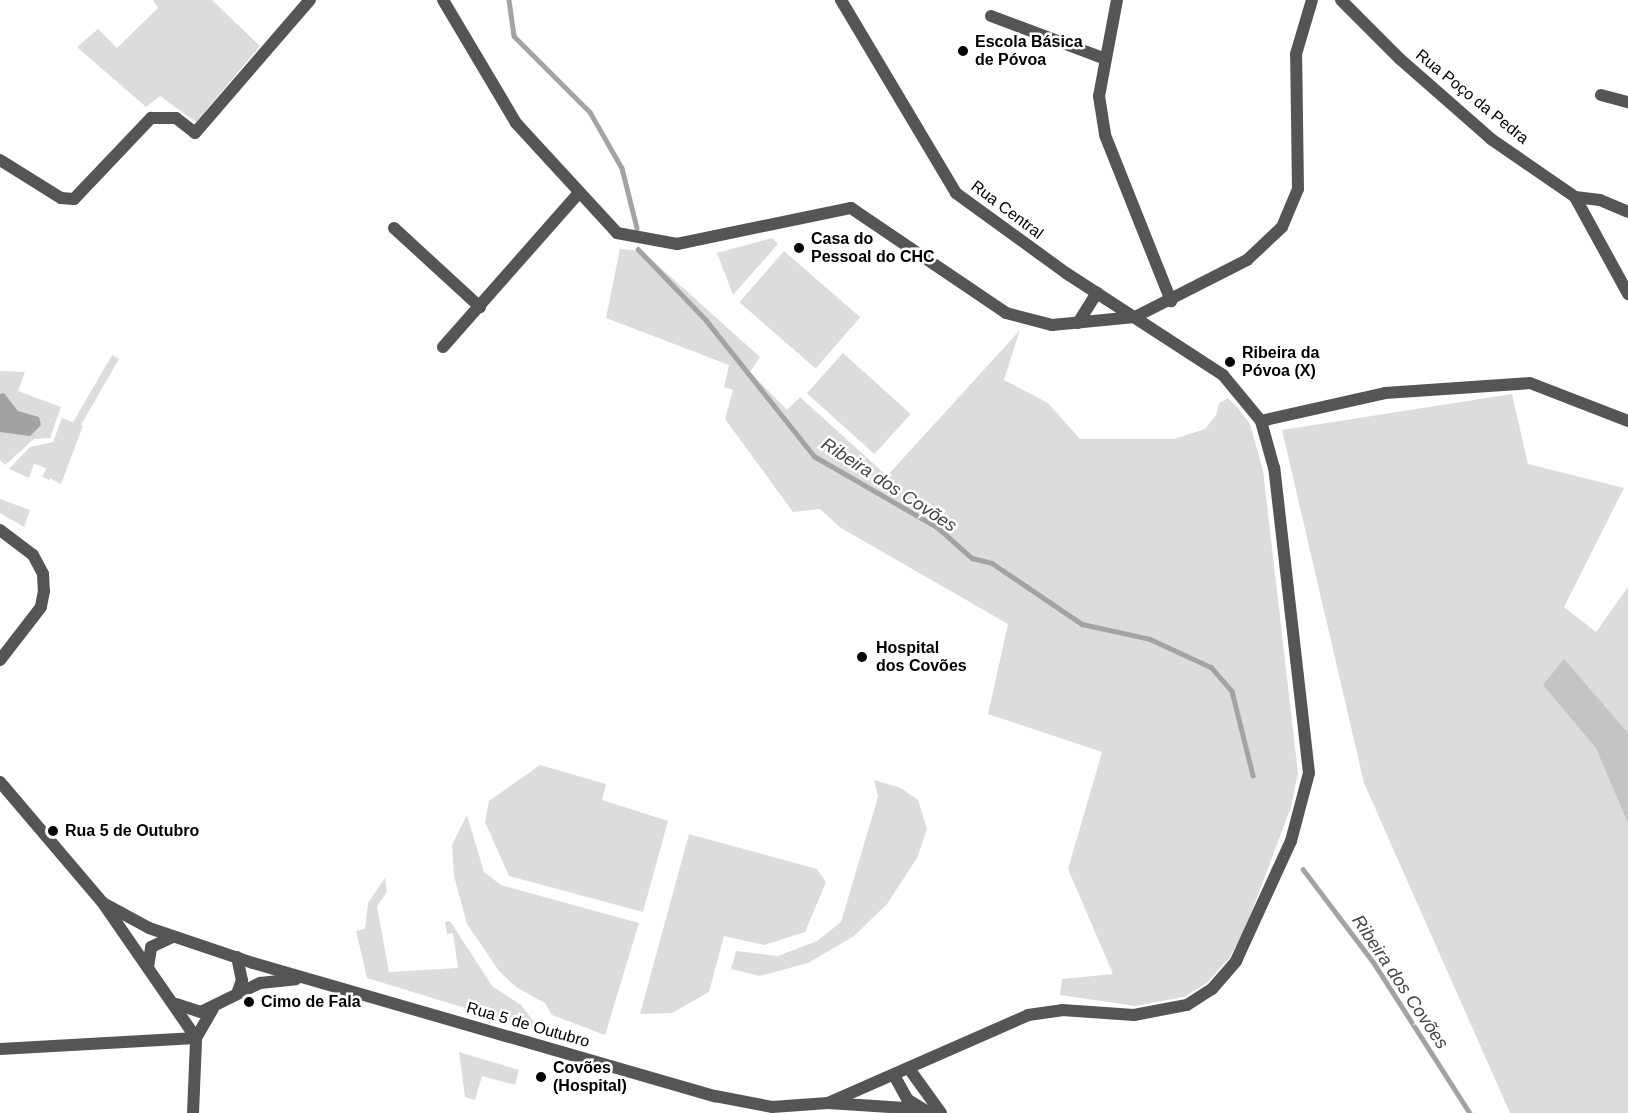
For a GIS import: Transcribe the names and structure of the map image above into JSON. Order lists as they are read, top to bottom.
{
  "streets": {
    "street": ["Rua Poço da Pedra", "Rua Central", "Rua 5 de Outubro"]
  },
  "crossings": [
    ["Rua Central", "Rua 5 de Outubro"]
  ],
  "water": ["Ribeira dos Covões"],
  "places": [
    "Escola Básica de Póvoa",
    "Casa do Pessoal do CHC",
    "Ribeira da Póvoa (X)",
    "Hospital dos Covões",
    "Rua 5 de Outubro",
    "Cimo de Fala",
    "Covões (Hospital)"
  ]
}
